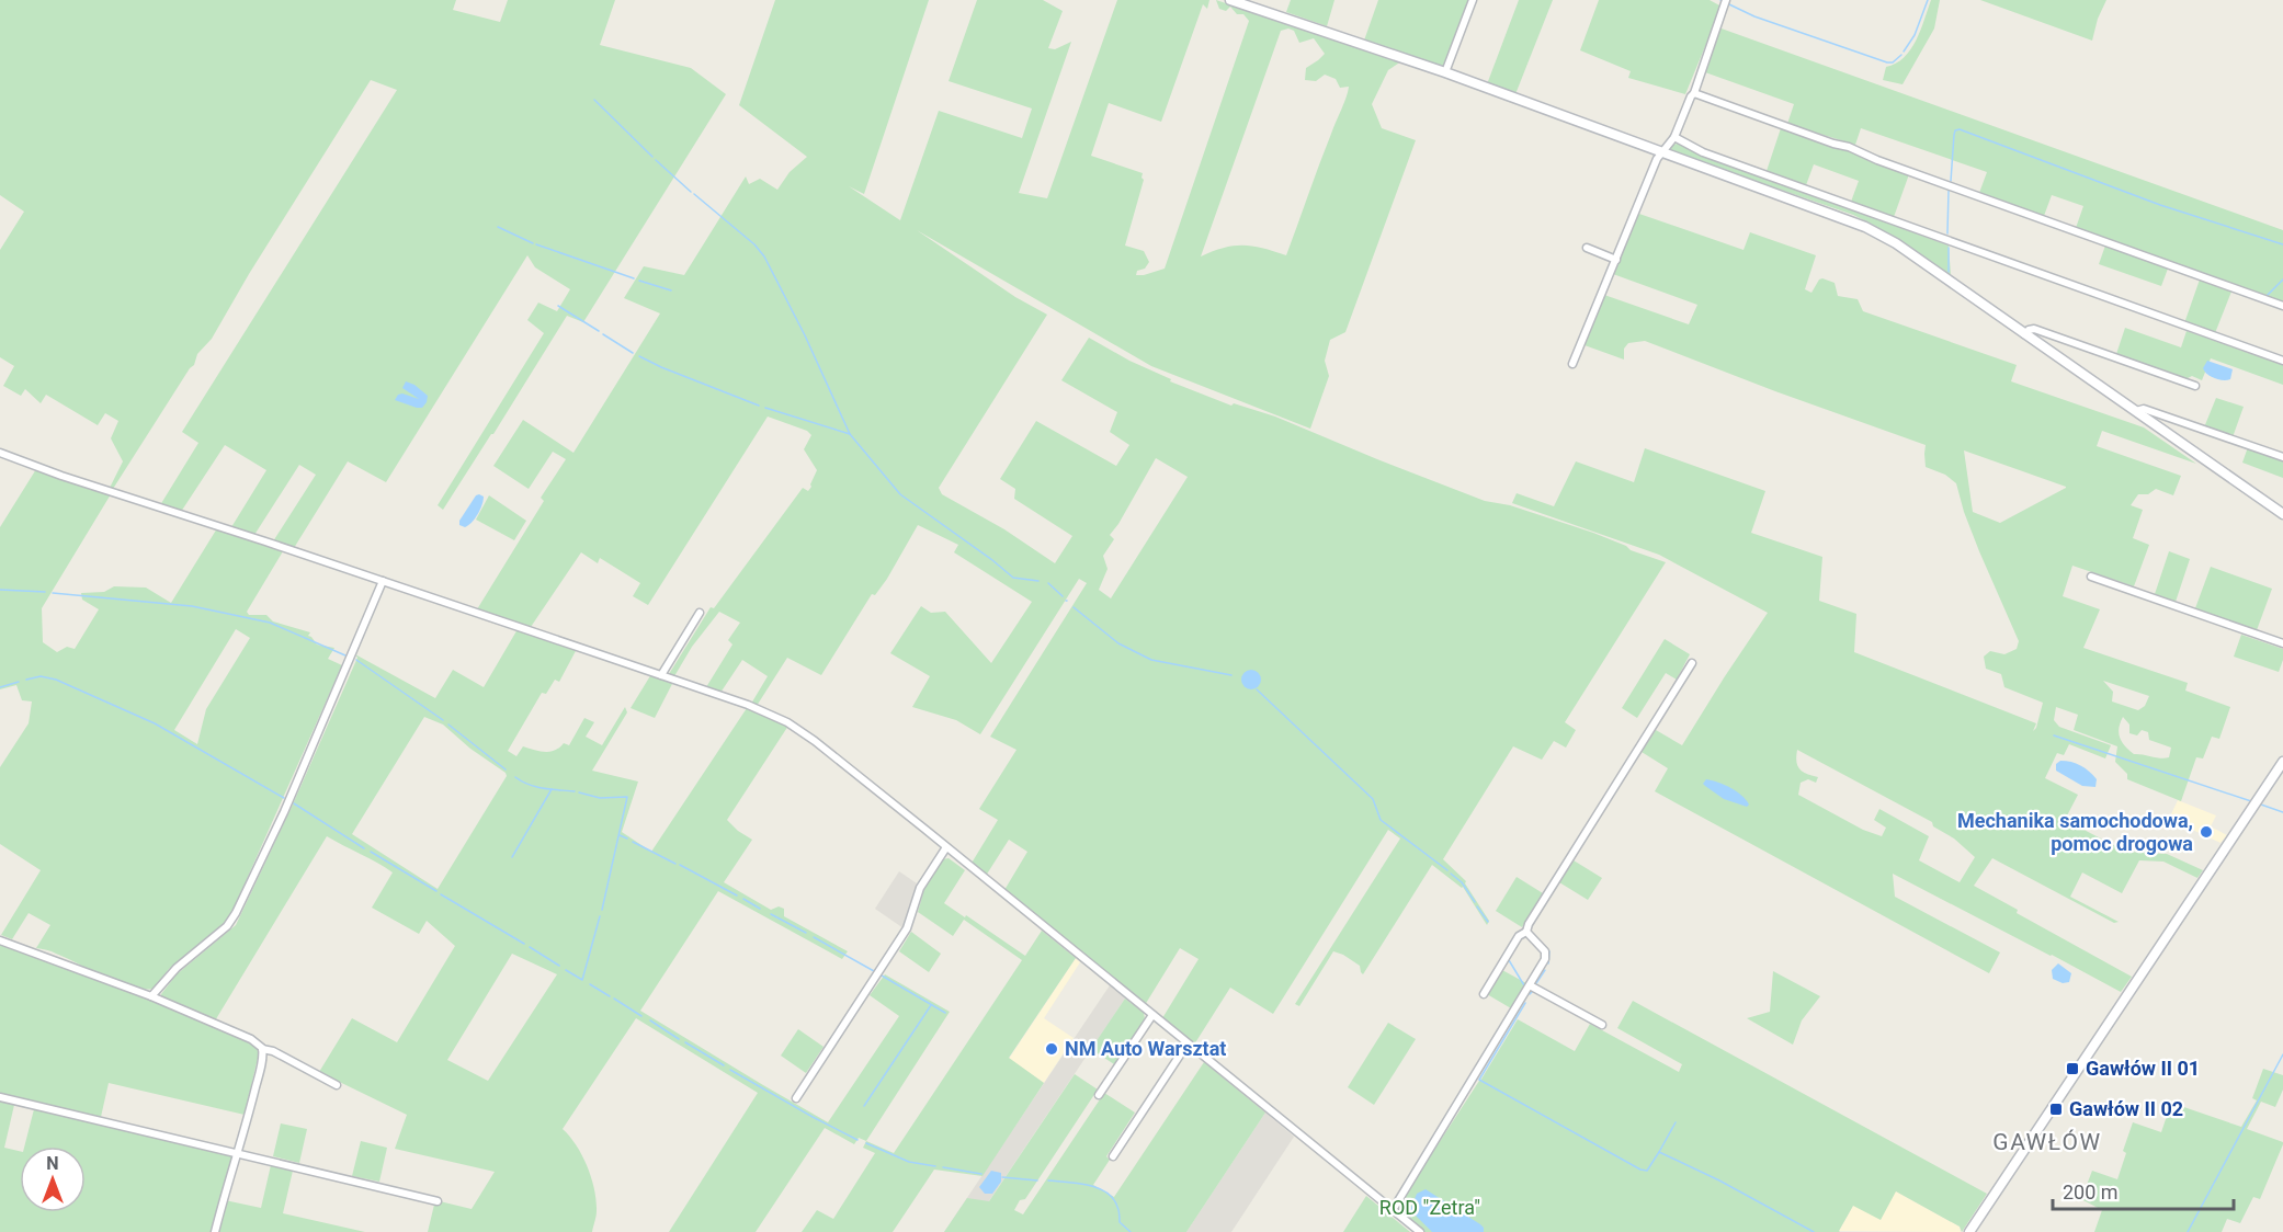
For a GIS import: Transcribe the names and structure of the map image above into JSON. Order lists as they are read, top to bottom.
{
  "districts": ["GAWŁÓW"],
  "parks": ["ROD \"Zetra\""],
  "places": {
    "other": ["Mechanika samochodowa, pomoc drogowa", "NM Auto Warsztat"],
    "transit": ["Gawłów II 01", "Gawłów II 02"]
  },
  "scale_bar": "200 m",
  "north": "top"
}
